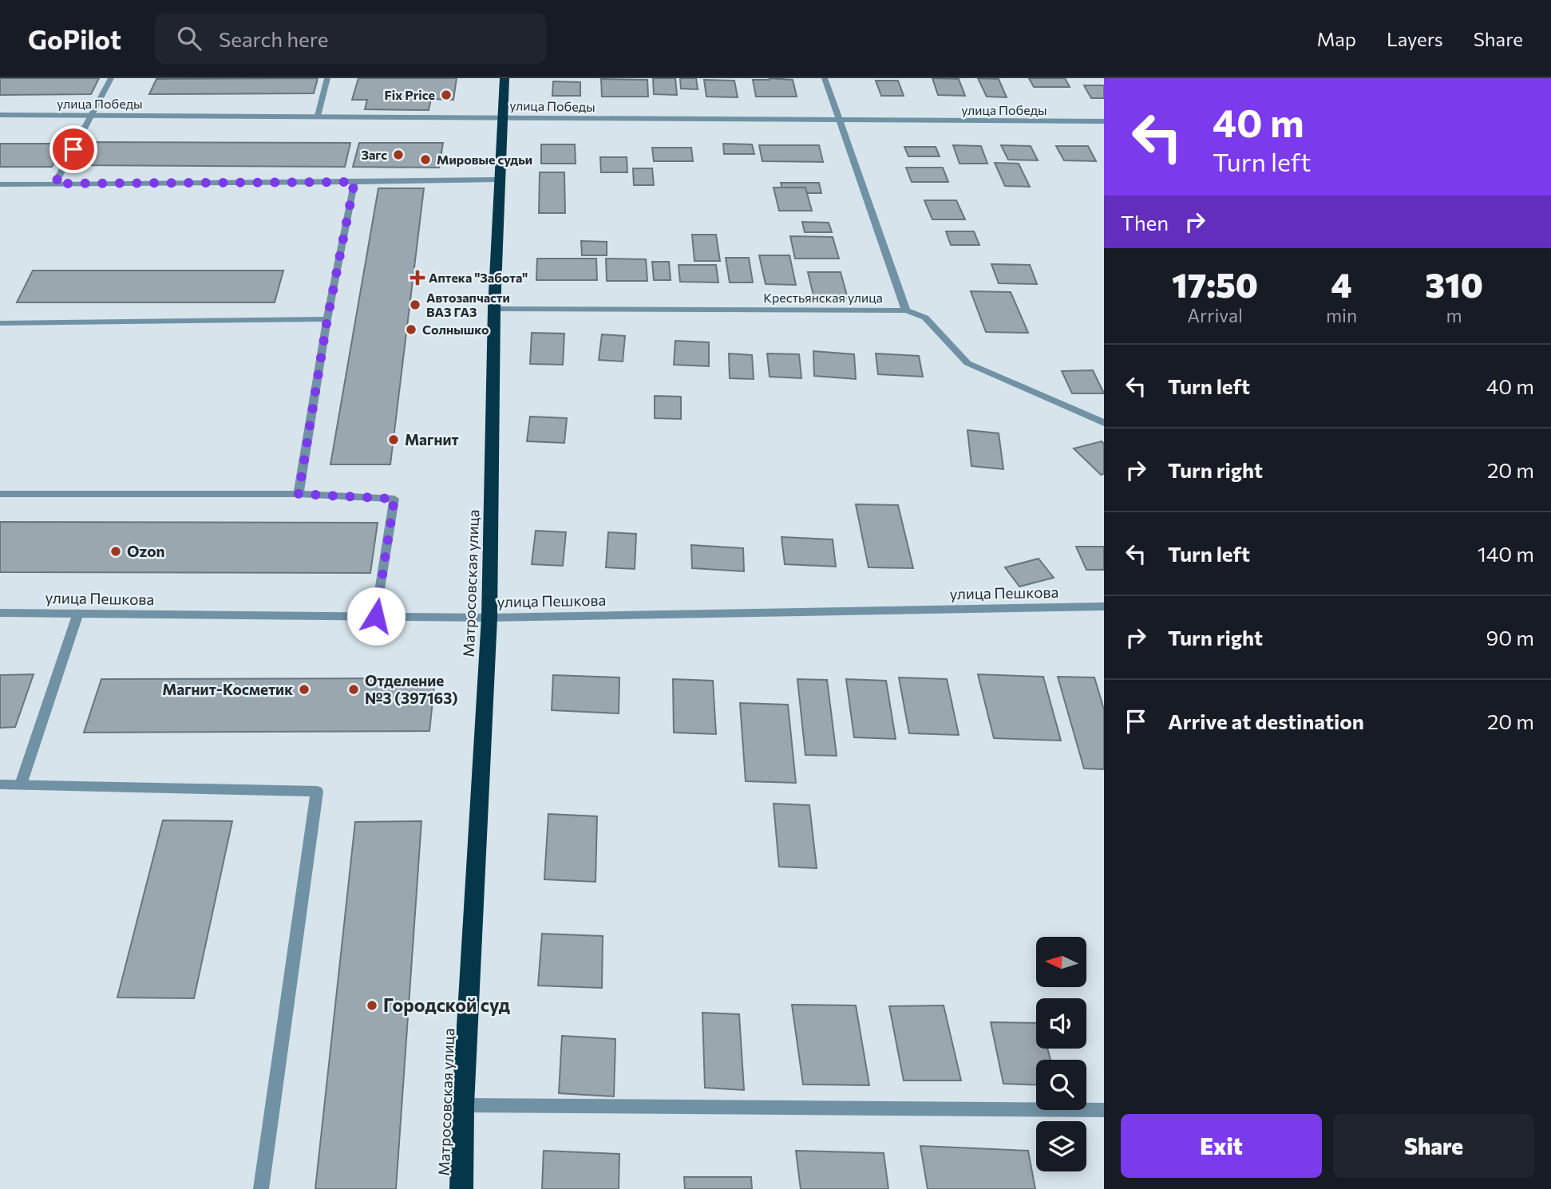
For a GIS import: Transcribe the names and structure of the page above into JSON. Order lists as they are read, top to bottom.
{
  "streets": {
    "highway": ["Матросовская улица"],
    "street": ["улица Победы", "Крестьянская улица", "улица Пешкова"]
  },
  "crossings": [
    ["улица Победы", "Крестьянская улица"],
    ["улица Победы", "Матросовская улица"],
    ["Крестьянская улица", "Матросовская улица"],
    ["Матросовская улица", "улица Пешкова"]
  ],
  "places": {
    "other": [
      "Fix Price",
      "Загс",
      "Мировые судьи",
      "Автозапчасти ВАЗ ГАЗ",
      "Солнышко",
      "Магнит",
      "Ozon",
      "Магнит-Косметик",
      "Отделение №3 (397163)",
      "Городской суд"
    ],
    "health": ["Аптека \"Забота\""]
  },
  "north": "left",
  "page": {
    "header": "GoPilot",
    "search": "Search here",
    "nav": ["Map", "Layers", "Share"],
    "turn": ["40 m", "Turn left"],
    "then": "Then",
    "eta": [
      "17:50",
      "Arrival",
      "4",
      "min",
      "310",
      "m"
    ],
    "list": [
      {
        "name": "Turn left",
        "value": "40 m"
      },
      {
        "name": "Turn right",
        "value": "20 m"
      },
      {
        "name": "Turn left",
        "value": "140 m"
      },
      {
        "name": "Turn right",
        "value": "90 m"
      },
      {
        "name": "Arrive at destination",
        "value": "20 m"
      }
    ],
    "buttons": ["Exit", "Share"]
  }
}
